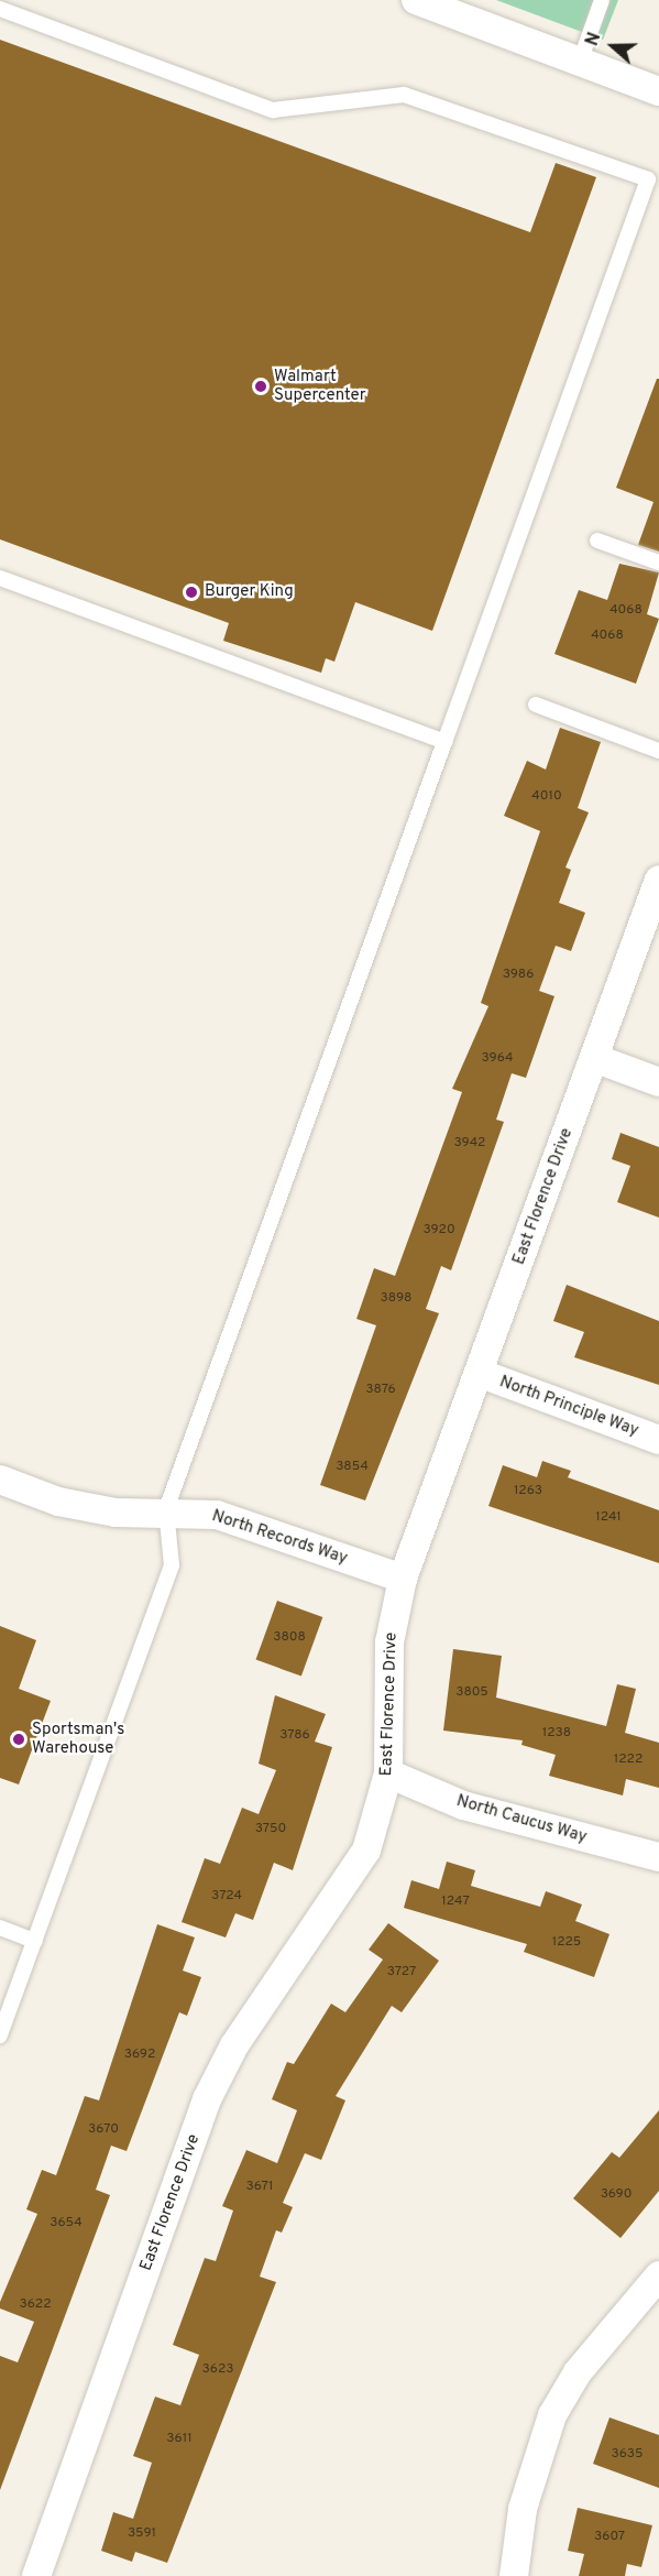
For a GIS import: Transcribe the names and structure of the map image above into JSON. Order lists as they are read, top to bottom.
{
  "streets": {
    "street": [
      "East Florence Drive",
      "North Principle Way",
      "North Records Way",
      "North Caucus Way"
    ]
  },
  "crossings": [
    ["East Florence Drive", "North Principle Way"],
    ["East Florence Drive", "North Records Way"],
    ["East Florence Drive", "North Caucus Way"]
  ],
  "places": ["Walmart Supercenter", "Burger King", "Sportsman's Warehouse"],
  "house_numbers": [
    "4068",
    "4068",
    "4010",
    "3986",
    "3964",
    "3942",
    "3920",
    "3898",
    "3876",
    "3854",
    "1263",
    "1241",
    "3808",
    "3805",
    "1238",
    "3786",
    "1222",
    "3750",
    "3724",
    "1247",
    "1225",
    "3727",
    "3692",
    "3670",
    "3671",
    "3690",
    "3654",
    "3622",
    "3623",
    "3611",
    "3635",
    "3591",
    "3607"
  ],
  "north": "left"
}
